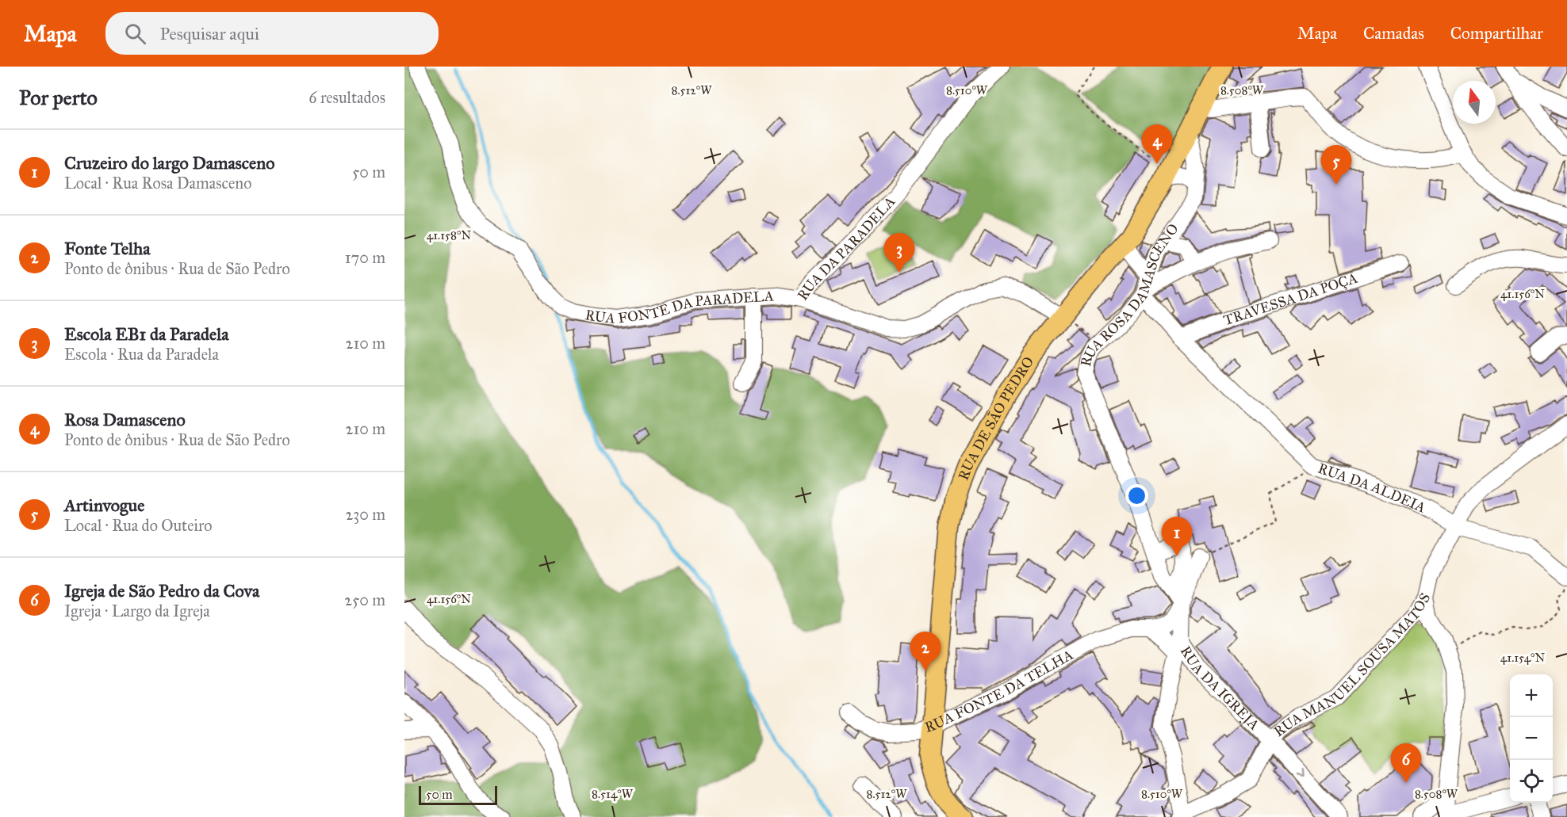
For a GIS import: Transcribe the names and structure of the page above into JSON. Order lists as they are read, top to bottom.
{
  "streets": {
    "main road": ["RUA DE SÃO PEDRO"],
    "street": [
      "RUA DA PARADELA",
      "RUA ROSA DAMASCENO",
      "TRAVESSA DA POÇA",
      "RUA FONTE DA PARADELA",
      "RUA DA ALDEIA",
      "RUA MANUEL SOUSA MATOS",
      "RUA DA IGREJA",
      "RUA FONTE DA TELHA"
    ]
  },
  "crossings": [
    ["RUA DA PARADELA", "RUA FONTE DA PARADELA"],
    ["RUA DA PARADELA", "RUA DE SÃO PEDRO"],
    ["RUA ROSA DAMASCENO", "RUA DE SÃO PEDRO"],
    ["RUA ROSA DAMASCENO", "RUA DA ALDEIA"],
    ["RUA ROSA DAMASCENO", "RUA FONTE DA TELHA"],
    ["TRAVESSA DA POÇA", "RUA DA ALDEIA"],
    ["RUA DE SÃO PEDRO", "RUA DA ALDEIA"],
    ["RUA DE SÃO PEDRO", "RUA FONTE DA TELHA"],
    ["RUA DA ALDEIA", "RUA MANUEL SOUSA MATOS"],
    ["RUA MANUEL SOUSA MATOS", "RUA DA IGREJA"]
  ],
  "one_way": ["RUA DA IGREJA"],
  "scale_bar": "50 m",
  "north": "top",
  "page": {
    "header": "Mapa",
    "search": "Pesquisar aqui",
    "nav": ["Mapa", "Camadas", "Compartilhar"],
    "heading": ["Por perto", "6 resultados"],
    "pins": [
      "4",
      "5",
      "3",
      "1",
      "2",
      "6"
    ],
    "list": [
      {
        "mark": "1",
        "name": "Cruzeiro do largo Damasceno",
        "note": "Local · Rua Rosa Damasceno",
        "value": "50 m"
      },
      {
        "mark": "2",
        "name": "Fonte Telha",
        "note": "Ponto de ônibus · Rua de São Pedro",
        "value": "170 m"
      },
      {
        "mark": "3",
        "name": "Escola EB1 da Paradela",
        "note": "Escola · Rua da Paradela",
        "value": "210 m"
      },
      {
        "mark": "4",
        "name": "Rosa Damasceno",
        "note": "Ponto de ônibus · Rua de São Pedro",
        "value": "210 m"
      },
      {
        "mark": "5",
        "name": "Artinvogue",
        "note": "Local · Rua do Outeiro",
        "value": "230 m"
      },
      {
        "mark": "6",
        "name": "Igreja de São Pedro da Cova",
        "note": "Igreja · Largo da Igreja",
        "value": "250 m"
      }
    ],
    "map_buttons": ["+", "−"],
    "scale": "50 m"
  },
  "coordinates": [
    "8.512°W",
    "8.510°W",
    "8.508°W",
    "41.158°N",
    "41.156°N",
    "41.154°N",
    "8.514°W"
  ]
}
